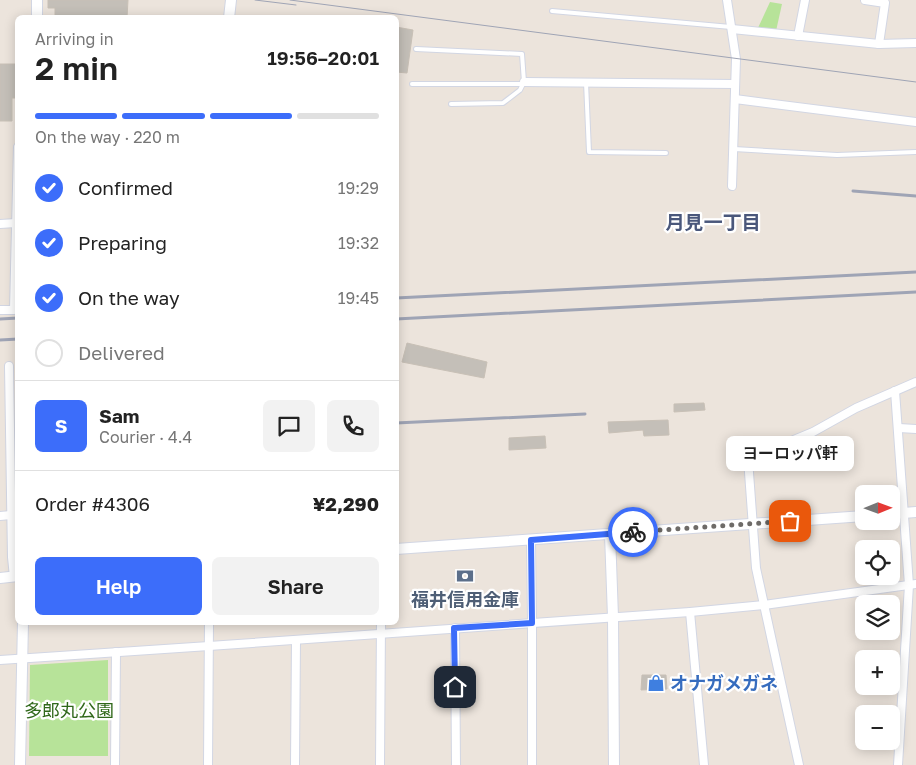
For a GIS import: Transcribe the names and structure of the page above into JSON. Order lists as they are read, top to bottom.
{
  "districts": ["月見一丁目"],
  "parks": ["多郎丸公園"],
  "places": {
    "other": ["ヨーロッパ軒"],
    "bank": ["福井信用金庫"],
    "shop": ["オナガメガネ"]
  },
  "north": "right",
  "page": {
    "heading": ["2 min", "Arriving in", "19:56–20:01"],
    "panel": [
      "Sam",
      "Courier · 4.4",
      "Order #4306",
      "¥2,290"
    ],
    "bar": "On the way · 220 m",
    "list": [
      ["Confirmed", "19:29"],
      ["Preparing", "19:32"],
      ["On the way", "19:45"],
      "Delivered"
    ],
    "round": "S",
    "bubble": "ヨーロッパ軒",
    "map_buttons": ["+", "−"],
    "buttons": ["Help", "Share"]
  }
}
